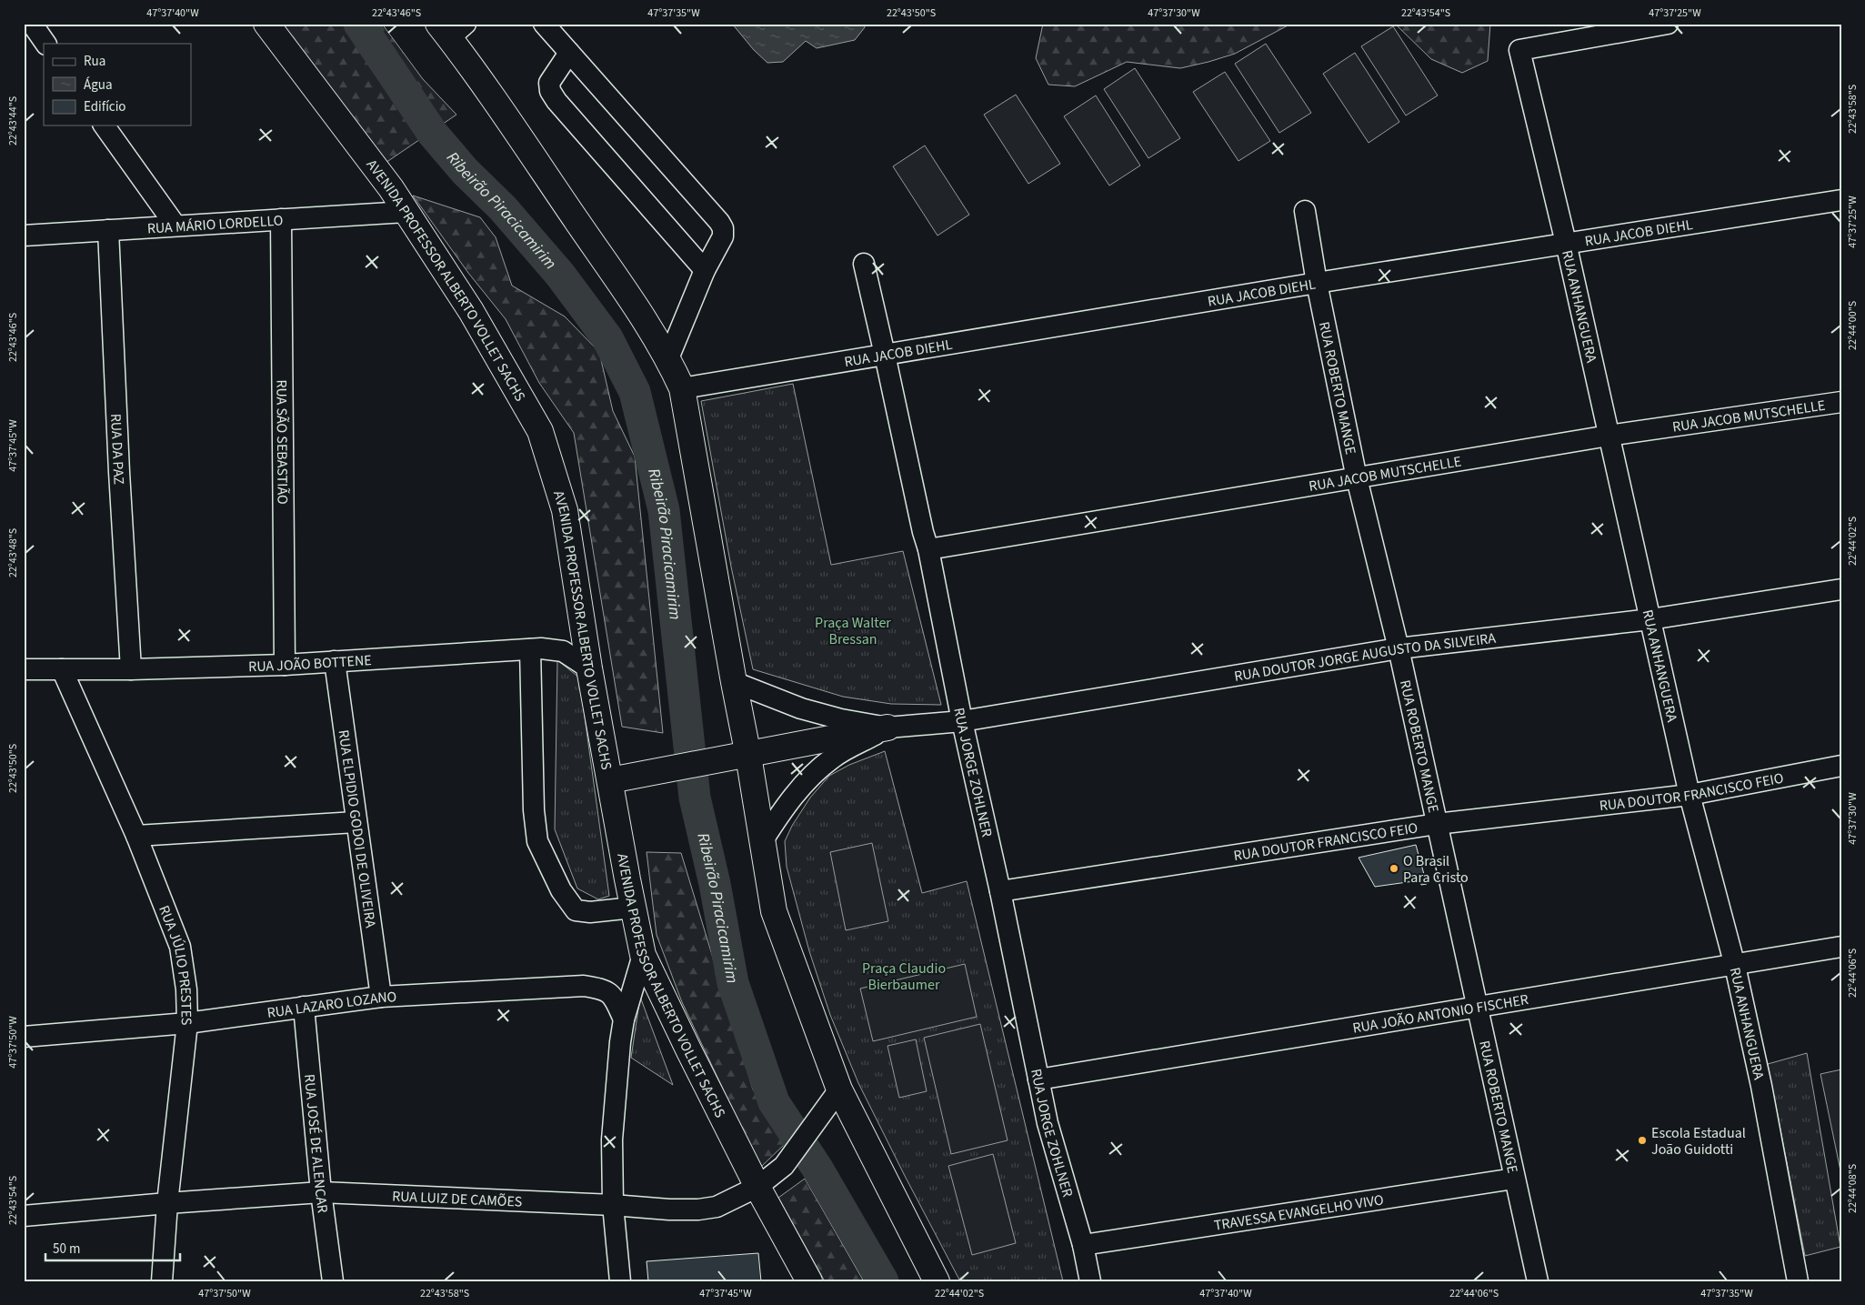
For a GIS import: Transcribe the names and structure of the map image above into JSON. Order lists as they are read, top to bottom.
{
  "streets": {
    "main road": ["AVENIDA PROFESSOR ALBERTO VOLLET SACHS"],
    "street": [
      "RUA MÁRIO LORDELLO",
      "RUA JACOB DIEHL",
      "RUA ANHANGUERA",
      "RUA ROBERTO MANGE",
      "RUA JACOB MUTSCHELLE",
      "RUA SÃO SEBASTIÃO",
      "RUA DA PAZ",
      "RUA DOUTOR JORGE AUGUSTO DA SILVEIRA",
      "RUA JOÃO BOTTENE",
      "RUA JORGE ZOHLNER",
      "RUA DOUTOR FRANCISCO FEIO",
      "RUA ELPIDIO GODOI DE OLIVEIRA",
      "RUA JÚLIO PRESTES",
      "RUA LAZARO LOZANO",
      "RUA JOÃO ANTONIO FISCHER",
      "RUA JOSÉ DE ALENCAR",
      "RUA LUIZ DE CAMÕES",
      "TRAVESSA EVANGELHO VIVO"
    ]
  },
  "crossings": [
    ["RUA MÁRIO LORDELLO", "AVENIDA PROFESSOR ALBERTO VOLLET SACHS"],
    ["RUA MÁRIO LORDELLO", "RUA SÃO SEBASTIÃO"],
    ["RUA MÁRIO LORDELLO", "RUA DA PAZ"],
    ["RUA JACOB DIEHL", "RUA ANHANGUERA"],
    ["RUA JACOB DIEHL", "RUA ROBERTO MANGE"],
    ["RUA JACOB DIEHL", "RUA JORGE ZOHLNER"],
    ["AVENIDA PROFESSOR ALBERTO VOLLET SACHS", "RUA JOÃO BOTTENE"],
    ["AVENIDA PROFESSOR ALBERTO VOLLET SACHS", "RUA LUIZ DE CAMÕES"],
    ["RUA ANHANGUERA", "RUA JACOB MUTSCHELLE"],
    ["RUA ANHANGUERA", "RUA DOUTOR JORGE AUGUSTO DA SILVEIRA"],
    ["RUA ANHANGUERA", "RUA DOUTOR FRANCISCO FEIO"],
    ["RUA ANHANGUERA", "RUA JOÃO ANTONIO FISCHER"],
    ["RUA ROBERTO MANGE", "RUA JACOB MUTSCHELLE"],
    ["RUA ROBERTO MANGE", "RUA DOUTOR JORGE AUGUSTO DA SILVEIRA"],
    ["RUA ROBERTO MANGE", "RUA DOUTOR FRANCISCO FEIO"],
    ["RUA ROBERTO MANGE", "RUA JOÃO ANTONIO FISCHER"],
    ["RUA ROBERTO MANGE", "TRAVESSA EVANGELHO VIVO"],
    ["RUA JACOB MUTSCHELLE", "RUA JORGE ZOHLNER"],
    ["RUA SÃO SEBASTIÃO", "RUA JOÃO BOTTENE"],
    ["RUA DA PAZ", "RUA JOÃO BOTTENE"],
    ["RUA DOUTOR JORGE AUGUSTO DA SILVEIRA", "RUA JORGE ZOHLNER"],
    ["RUA JOÃO BOTTENE", "RUA ELPIDIO GODOI DE OLIVEIRA"],
    ["RUA JOÃO BOTTENE", "RUA JÚLIO PRESTES"],
    ["RUA JORGE ZOHLNER", "RUA DOUTOR FRANCISCO FEIO"],
    ["RUA JORGE ZOHLNER", "RUA JOÃO ANTONIO FISCHER"],
    ["RUA JORGE ZOHLNER", "TRAVESSA EVANGELHO VIVO"],
    ["RUA ELPIDIO GODOI DE OLIVEIRA", "RUA LAZARO LOZANO"],
    ["RUA JÚLIO PRESTES", "RUA LAZARO LOZANO"],
    ["RUA JÚLIO PRESTES", "RUA LUIZ DE CAMÕES"],
    ["RUA LAZARO LOZANO", "RUA JOSÉ DE ALENCAR"],
    ["RUA JOSÉ DE ALENCAR", "RUA LUIZ DE CAMÕES"]
  ],
  "water": ["Ribeirão Piracicamirim"],
  "parks": ["Praça Walter Bressan", "Praça Claudio Bierbaumer"],
  "places": ["O Brasil Para Cristo", "Escola Estadual João Guidotti"],
  "legend": ["Rua", "Água", "Edifício"],
  "scale_bar": "50 m",
  "coordinates": [
    "47°37'40\"W",
    "22°43'46\"S",
    "47°37'35\"W",
    "22°43'50\"S",
    "47°37'30\"W",
    "22°43'54\"S",
    "47°37'25\"W",
    "22°43'58\"S",
    "22°43'44\"S",
    "22°44'00\"S",
    "47°37'45\"W",
    "22°44'02\"S",
    "22°43'48\"S",
    "22°44'06\"S",
    "47°37'50\"W",
    "22°44'08\"S"
  ]
}
